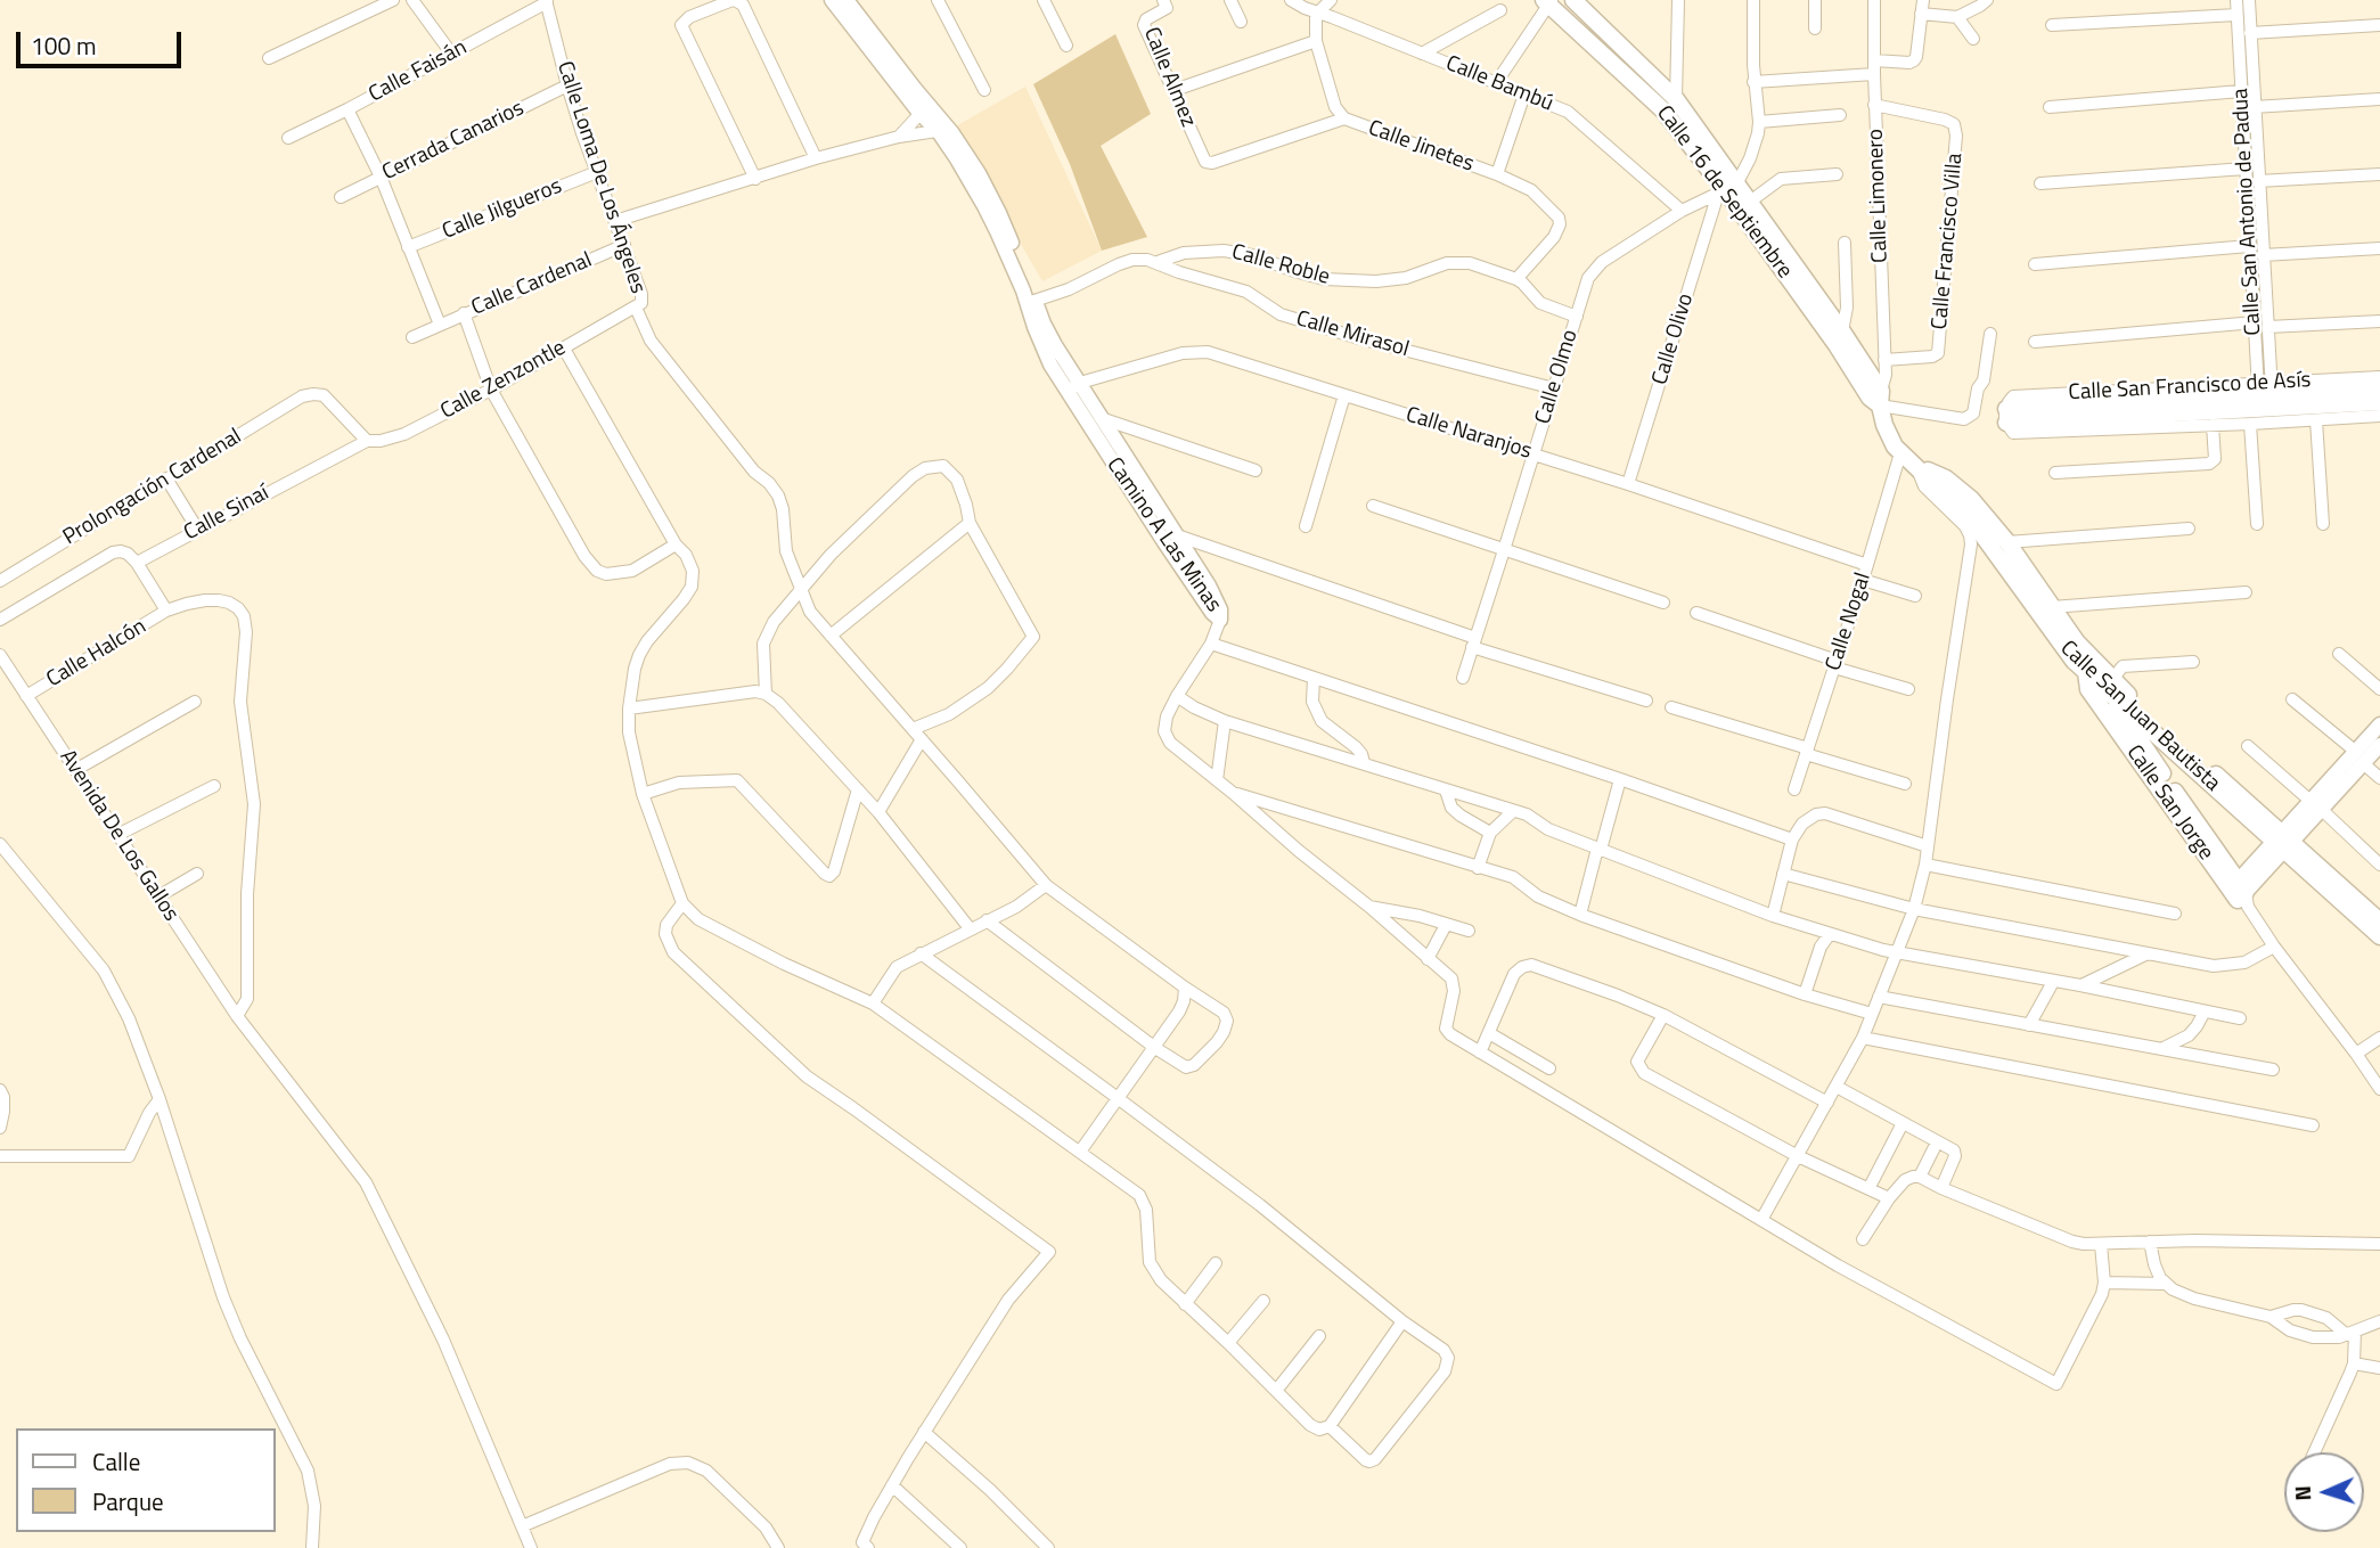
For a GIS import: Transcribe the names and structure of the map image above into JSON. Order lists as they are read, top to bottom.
{
  "streets": {
    "main road": [
      "Calle 16 de Septiembre",
      "Calle San Francisco de Asís",
      "Calle San Juan Bautista",
      "Calle San Jorge"
    ],
    "street": [
      "Calle Faisán",
      "Calle Almez",
      "Calle Bambú",
      "Cerrada Canarios",
      "Calle Jinetes",
      "Calle Loma De Los Ángeles",
      "Calle Limonero",
      "Calle Jilgueros",
      "Calle San Antonio de Padua",
      "Calle Francisco Villa",
      "Calle Roble",
      "Calle Cardenal",
      "Calle Mirasol",
      "Calle Olivo",
      "Calle Olmo",
      "Calle Zenzontle",
      "Calle Naranjos",
      "Prolongación Cardenal",
      "Calle Sinaí",
      "Camino A Las Minas",
      "Calle Nogal",
      "Calle Halcón",
      "Avenida De Los Gallos"
    ]
  },
  "crossings": [
    ["Calle Faisán", "Calle Loma De Los Ángeles"],
    ["Calle Almez", "Calle Jinetes"],
    ["Calle Bambú", "Calle Jinetes"],
    ["Calle Bambú", "Calle Olmo"],
    ["Cerrada Canarios", "Calle Loma De Los Ángeles"],
    ["Calle Jinetes", "Calle Roble"],
    ["Calle Loma De Los Ángeles", "Calle Jilgueros"],
    ["Calle Loma De Los Ángeles", "Calle Cardenal"],
    ["Calle Loma De Los Ángeles", "Calle Zenzontle"],
    ["Calle 16 de Septiembre", "Calle Limonero"],
    ["Calle 16 de Septiembre", "Calle Olivo"],
    ["Calle 16 de Septiembre", "Calle Olmo"],
    ["Calle 16 de Septiembre", "Calle Nogal"],
    ["Calle 16 de Septiembre", "Calle San Juan Bautista"],
    ["Calle Limonero", "Calle Francisco Villa"],
    ["Calle San Antonio de Padua", "Calle San Francisco de Asís"],
    ["Calle Roble", "Calle Mirasol"],
    ["Calle Roble", "Calle Olmo"],
    ["Calle Roble", "Camino A Las Minas"],
    ["Calle Mirasol", "Calle Olmo"],
    ["Calle Olivo", "Calle Olmo"],
    ["Calle Olivo", "Calle Naranjos"],
    ["Calle Olmo", "Calle Naranjos"],
    ["Calle Zenzontle", "Prolongación Cardenal"],
    ["Calle Zenzontle", "Calle Sinaí"],
    ["Calle Naranjos", "Camino A Las Minas"],
    ["Calle Naranjos", "Calle Nogal"],
    ["Prolongación Cardenal", "Calle Sinaí"],
    ["Calle Halcón", "Avenida De Los Gallos"],
    ["Calle San Juan Bautista", "Calle San Jorge"]
  ],
  "legend": ["Calle", "Parque"],
  "scale_bar": "100 m",
  "north": "left"
}
